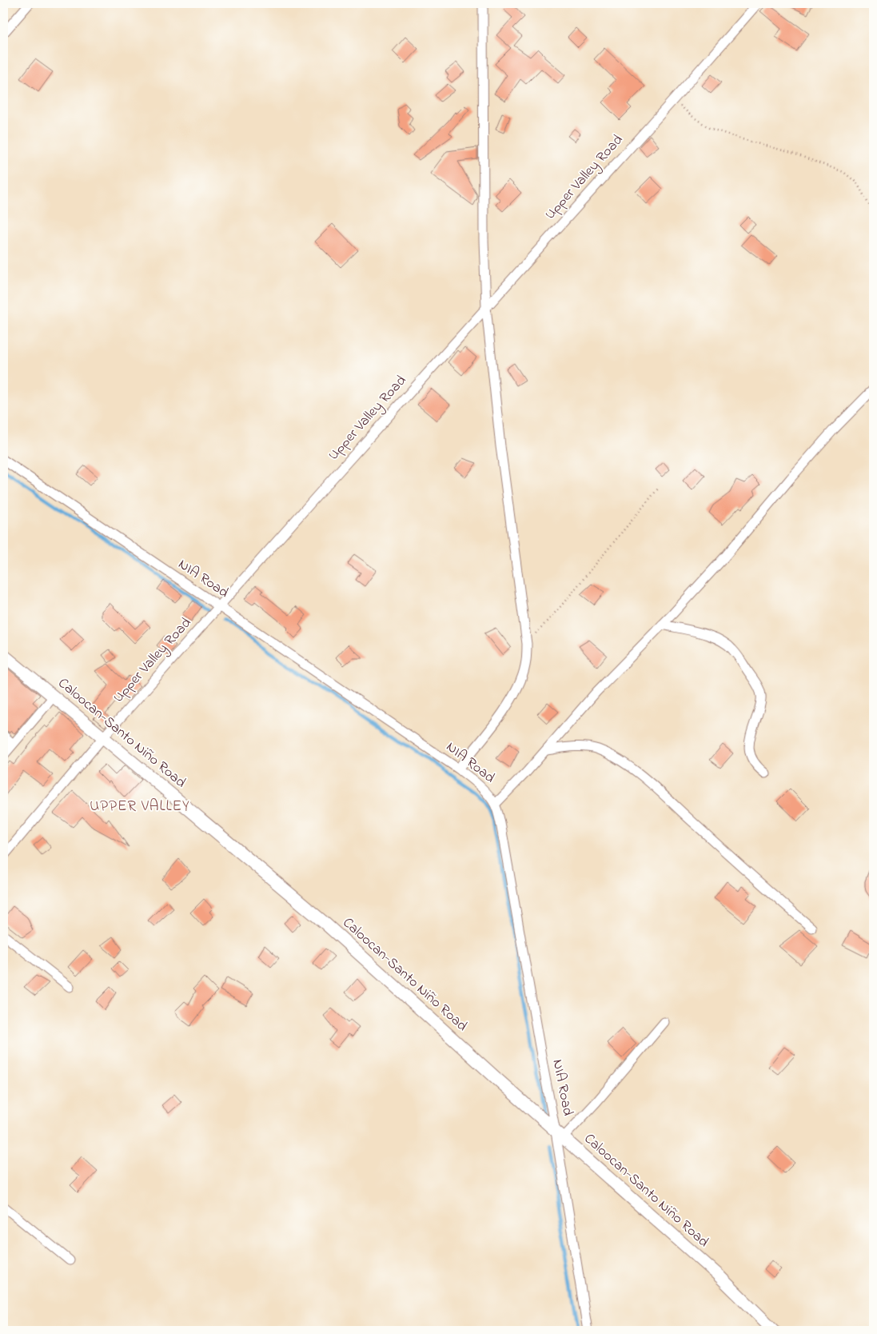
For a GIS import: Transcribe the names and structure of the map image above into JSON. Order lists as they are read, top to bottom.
{
  "streets": {
    "street": ["Upper Valley Road", "NIA Road", "Caloocan-Santo Niño Road"]
  },
  "crossings": [
    ["Upper Valley Road", "NIA Road"],
    ["Upper Valley Road", "Caloocan-Santo Niño Road"],
    ["NIA Road", "Caloocan-Santo Niño Road"]
  ],
  "districts": ["UPPER VALLEY"]
}
